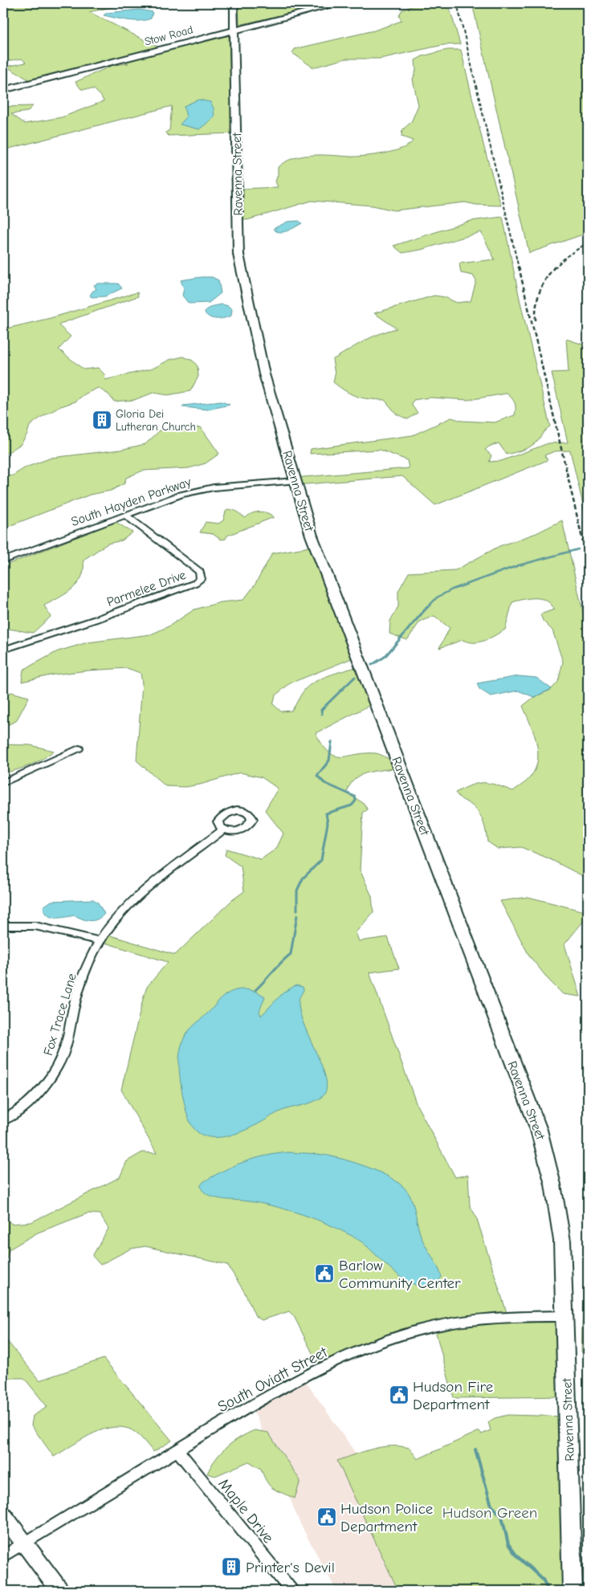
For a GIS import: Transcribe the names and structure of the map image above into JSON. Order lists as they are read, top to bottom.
{
  "streets": {
    "street": [
      "Stow Road",
      "Ravenna Street",
      "South Hayden Parkway",
      "Parmelee Drive",
      "Fox Trace Lane",
      "South Oviatt Street",
      "Maple Drive"
    ]
  },
  "crossings": [
    ["Stow Road", "Ravenna Street"],
    ["Ravenna Street", "South Hayden Parkway"],
    ["Ravenna Street", "South Oviatt Street"],
    ["South Hayden Parkway", "Parmelee Drive"],
    ["South Oviatt Street", "Maple Drive"]
  ],
  "parks": ["Hudson Green"],
  "places": {
    "building": ["Gloria Dei Lutheran Church", "Printer's Devil"],
    "public building": ["Barlow Community Center", "Hudson Fire Department", "Hudson Police Department"]
  }
}
